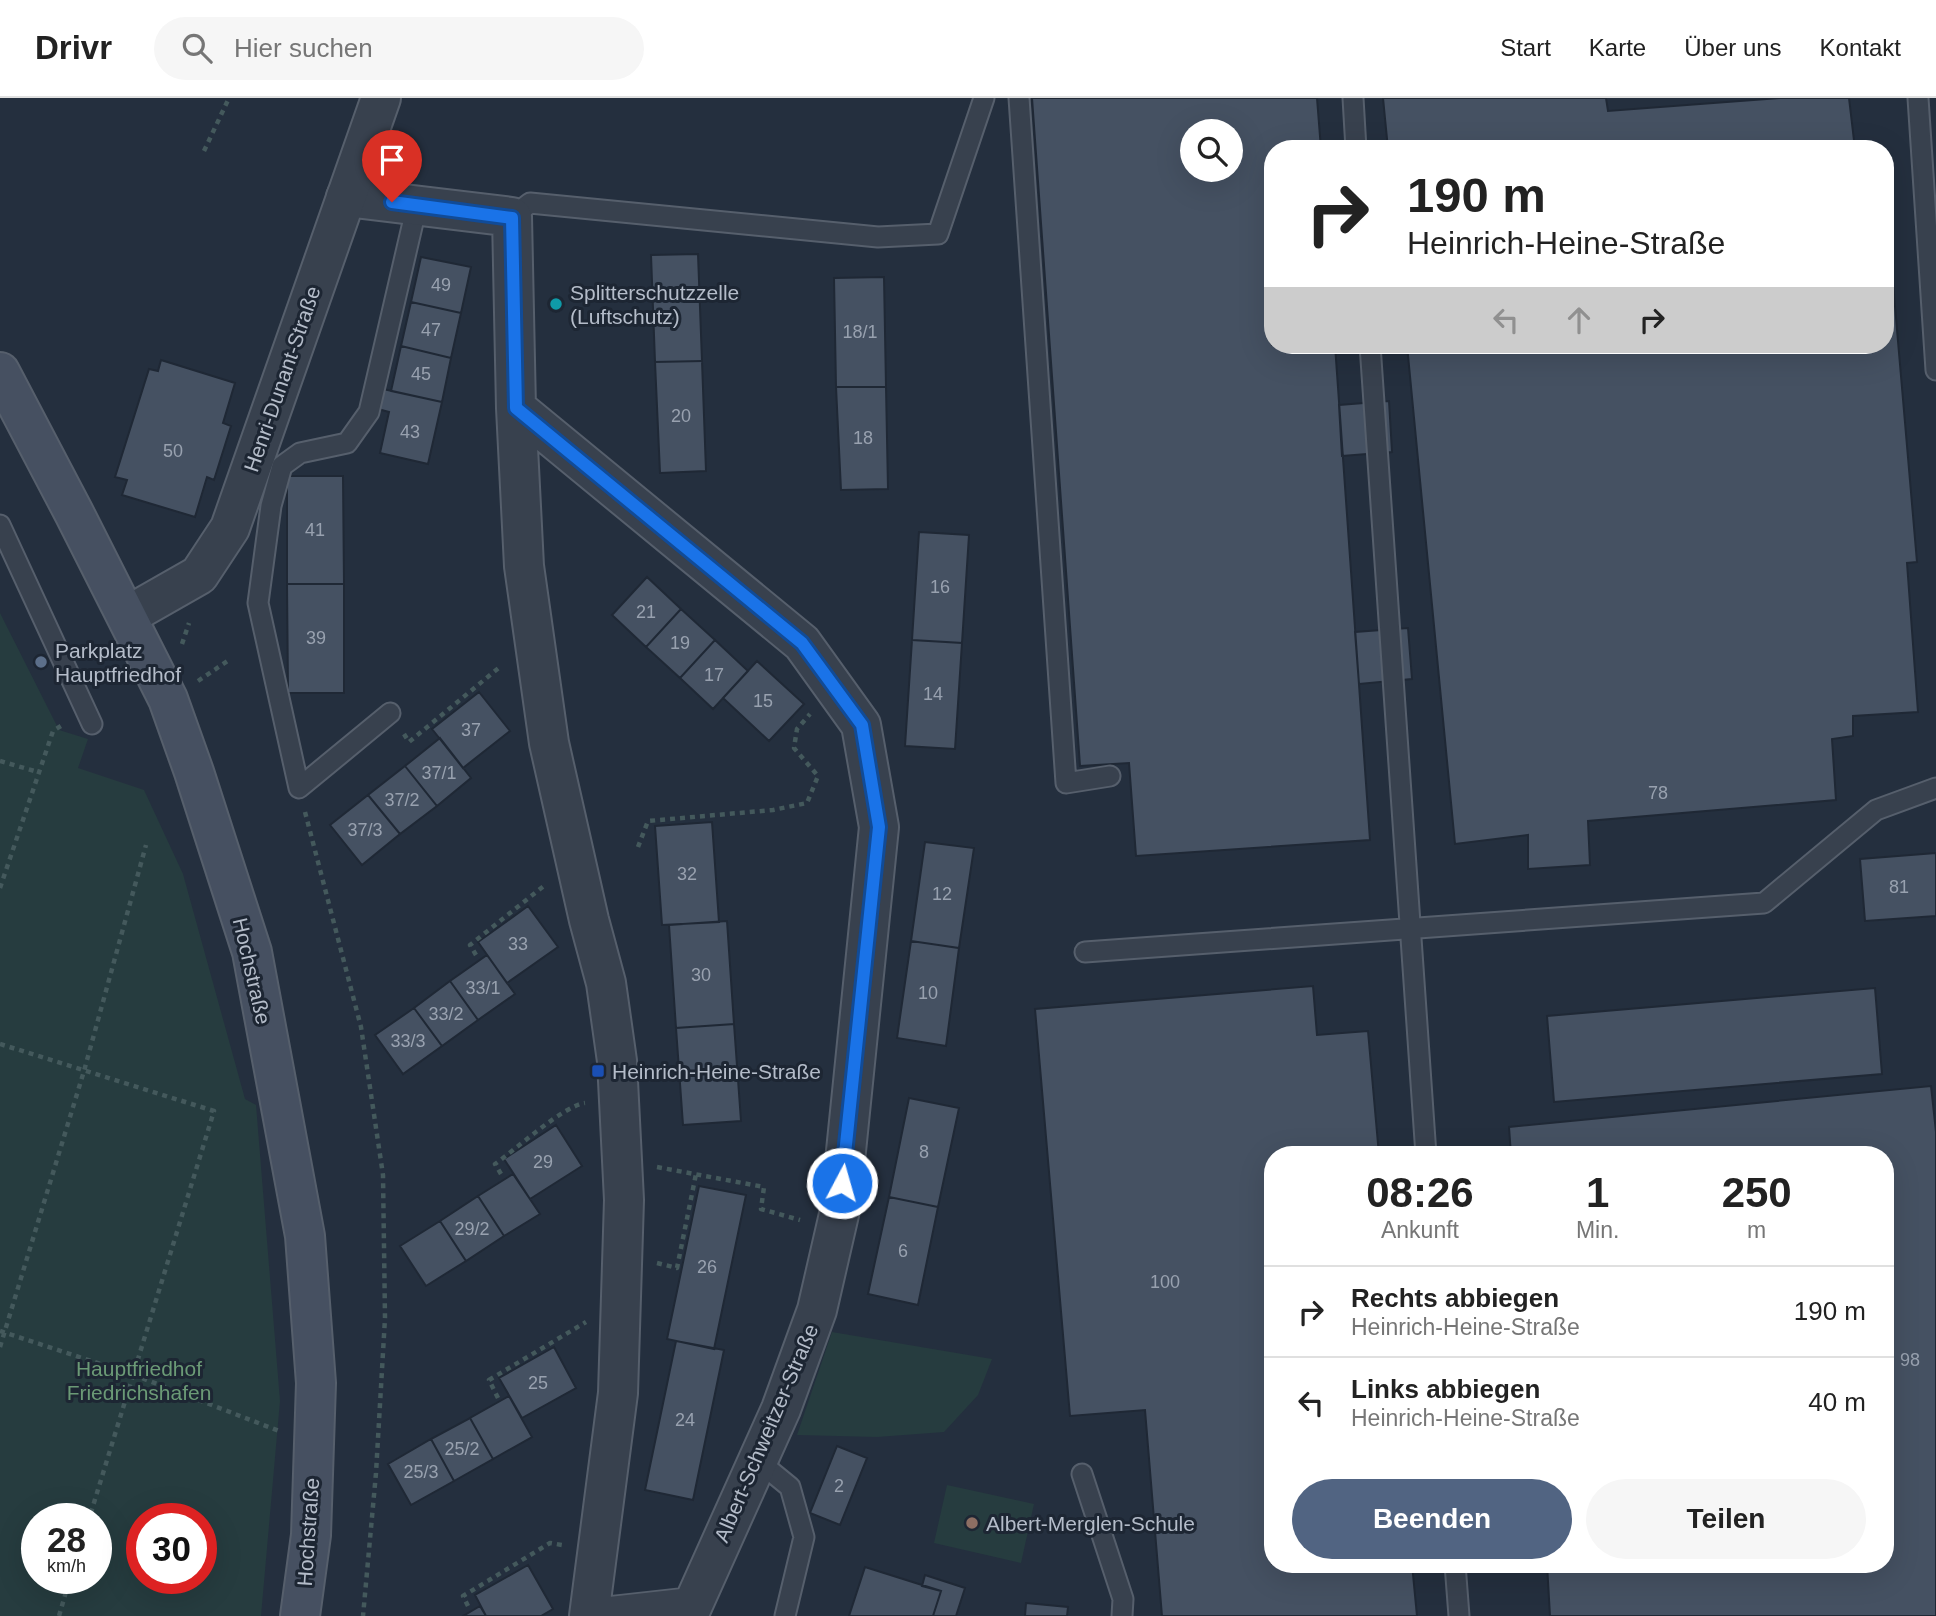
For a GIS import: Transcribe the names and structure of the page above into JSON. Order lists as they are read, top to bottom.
{
  "streets": {
    "main road": ["Hochstraße"],
    "street": ["Henri-Dunant-Straße", "Albert-Schweitzer-Straße"]
  },
  "crossings": [
    ["Henri-Dunant-Straße", "Hochstraße"]
  ],
  "parks": ["Hauptfriedhof Friedrichshafen"],
  "places": {
    "other": ["Splitterschutzzelle (Luftschutz)", "Parkplatz Hauptfriedhof", "Albert-Merglen-Schule"],
    "transit": ["Heinrich-Heine-Straße"]
  },
  "house_numbers": [
    "49",
    "47",
    "18/1",
    "45",
    "20",
    "43",
    "18",
    "50",
    "41",
    "16",
    "21",
    "39",
    "19",
    "17",
    "14",
    "15",
    "37",
    "37/1",
    "78",
    "37/2",
    "37/3",
    "32",
    "81",
    "12",
    "33",
    "30",
    "33/1",
    "10",
    "33/2",
    "33/3",
    "8",
    "29",
    "29/2",
    "6",
    "26",
    "100",
    "98",
    "25",
    "24",
    "25/2",
    "25/3",
    "2"
  ],
  "page": {
    "header": "Drivr",
    "search": "Hier suchen",
    "nav": [
      "Start",
      "Karte",
      "Über uns",
      "Kontakt"
    ],
    "turn": ["190 m", "Heinrich-Heine-Straße"],
    "eta": [
      "08:26",
      "Ankunft",
      "1",
      "Min.",
      "250",
      "m"
    ],
    "list": [
      {
        "name": "Rechts abbiegen",
        "note": "Heinrich-Heine-Straße",
        "value": "190 m"
      },
      {
        "name": "Links abbiegen",
        "note": "Heinrich-Heine-Straße",
        "value": "40 m"
      }
    ],
    "buttons": ["Beenden", "Teilen"],
    "speed": "28 km/h",
    "limit": "30"
  }
}
